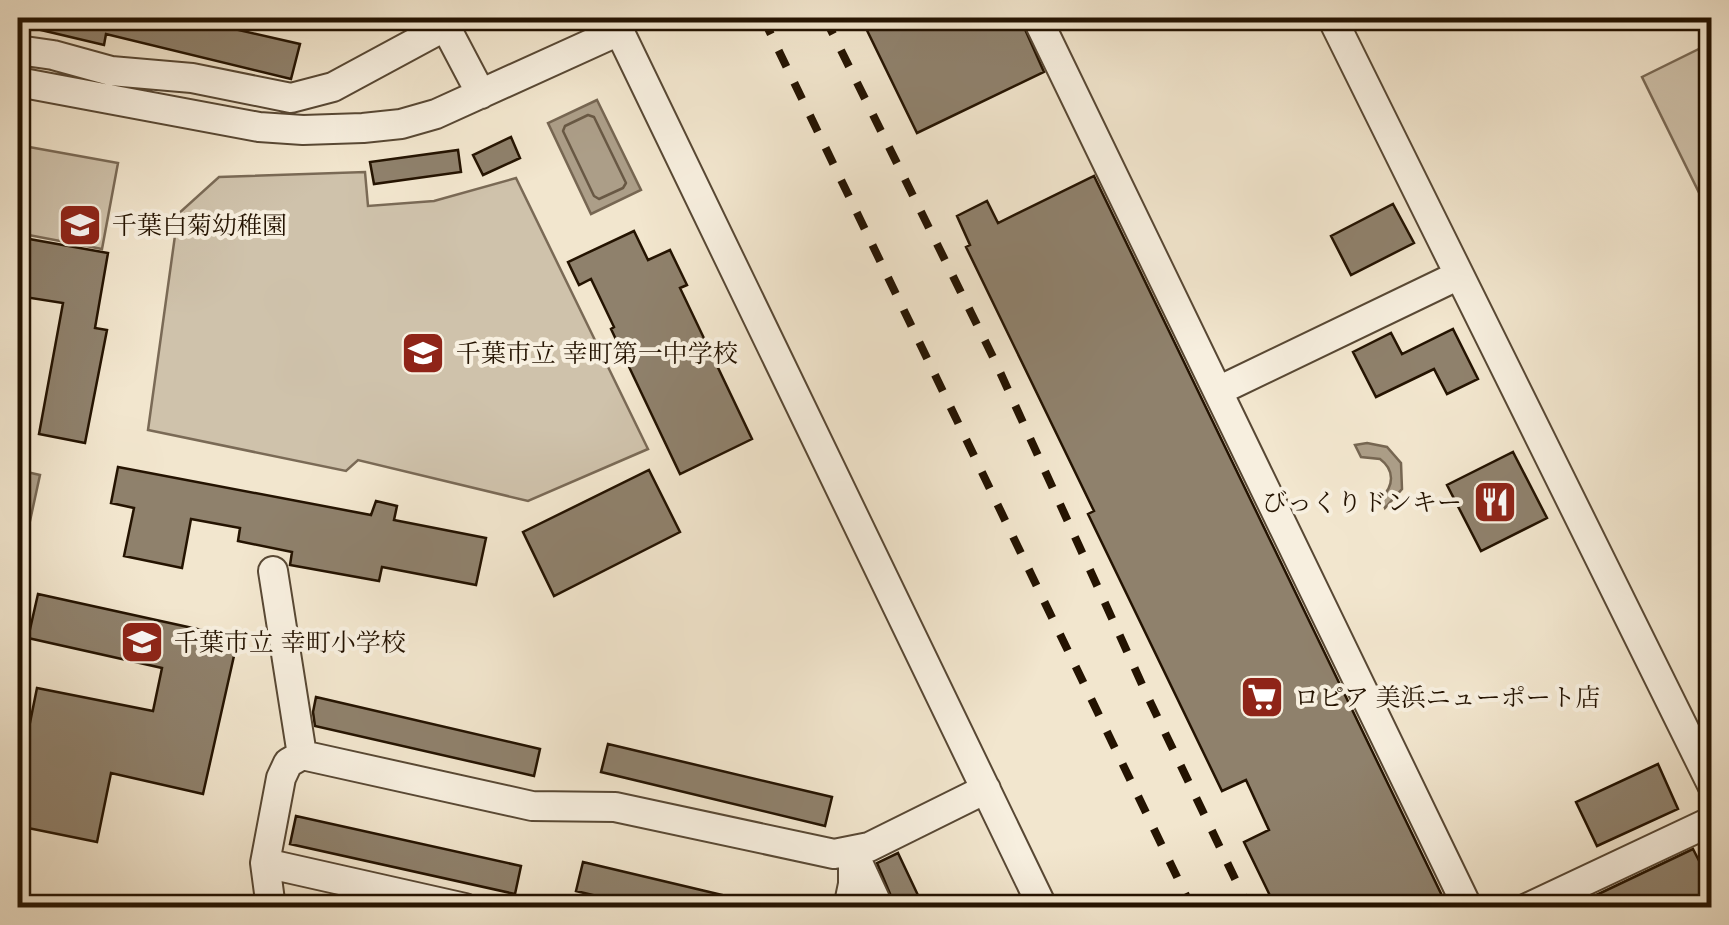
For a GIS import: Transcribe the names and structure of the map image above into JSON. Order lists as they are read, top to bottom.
{
  "places": {
    "school or university": ["千葉白菊幼稚園", "千葉市立 幸町第一中学校", "千葉市立 幸町小学校"],
    "restaurant": ["びっくりドンキー"],
    "supermarket": ["ロピア 美浜ニューポート店"]
  }
}
